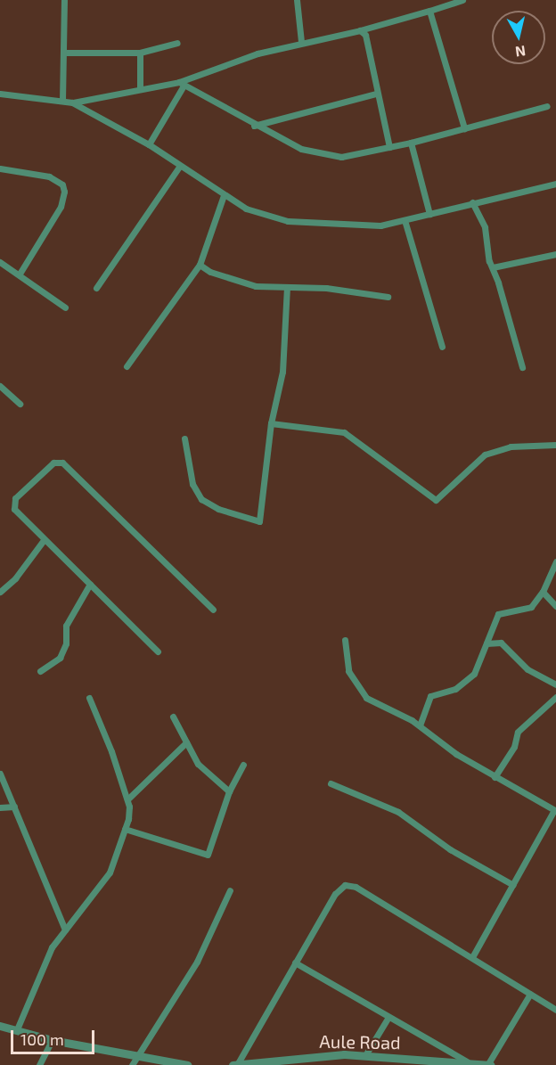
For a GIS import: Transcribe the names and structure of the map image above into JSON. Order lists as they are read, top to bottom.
{
  "streets": {
    "street": ["Aule Road"]
  },
  "scale_bar": "100 m",
  "north": "bottom"
}
